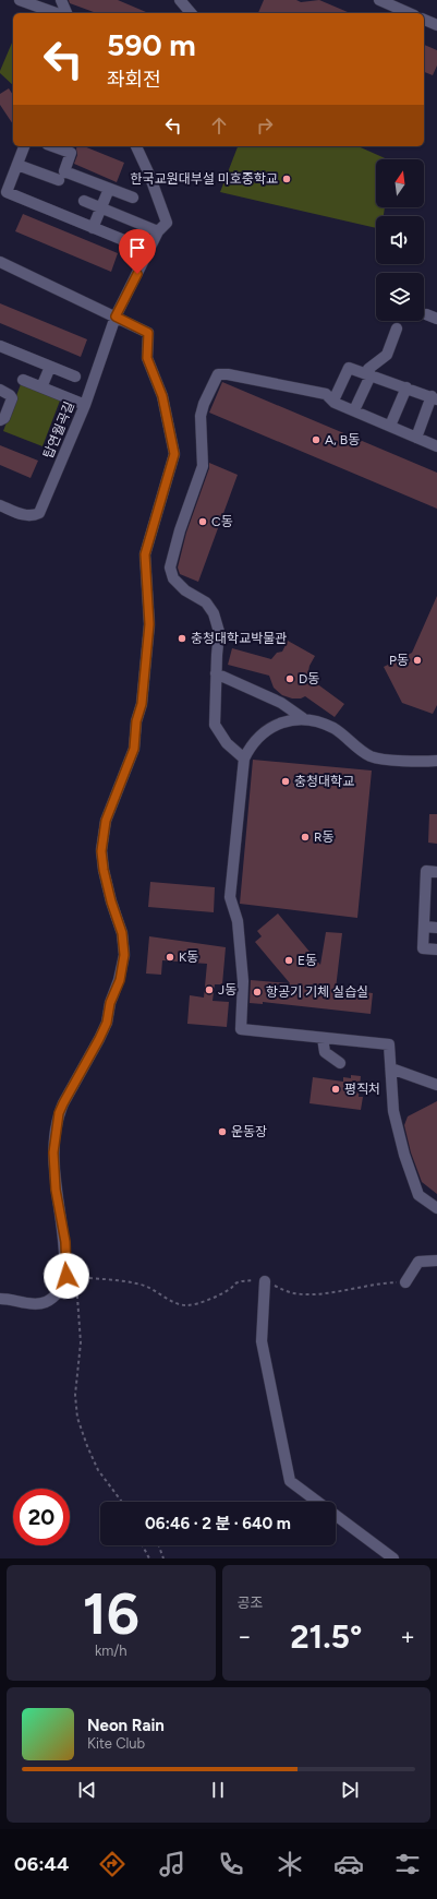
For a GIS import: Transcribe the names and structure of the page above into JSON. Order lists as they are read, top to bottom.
{
  "streets": {
    "street": ["탑연월곡길"]
  },
  "places": [
    "한국교원대부설 미호중학교",
    "A, B동",
    "C동",
    "충청대학교박물관",
    "P동",
    "D동",
    "충청대학교",
    "R동",
    "K동",
    "E동",
    "J동",
    "항공기 기체 실습실",
    "평직처",
    "운동장"
  ],
  "north": "top",
  "page": {
    "turn": ["590 m", "좌회전"],
    "limit": "20",
    "trip": "06:46 · 2 분 · 640 m",
    "tile": [
      ["16", "km/h"],
      "공조"
    ],
    "heat": ["−", "21.5°", "+"],
    "song": ["Neon Rain", "Kite Club"],
    "tabs": "06:44"
  }
}
